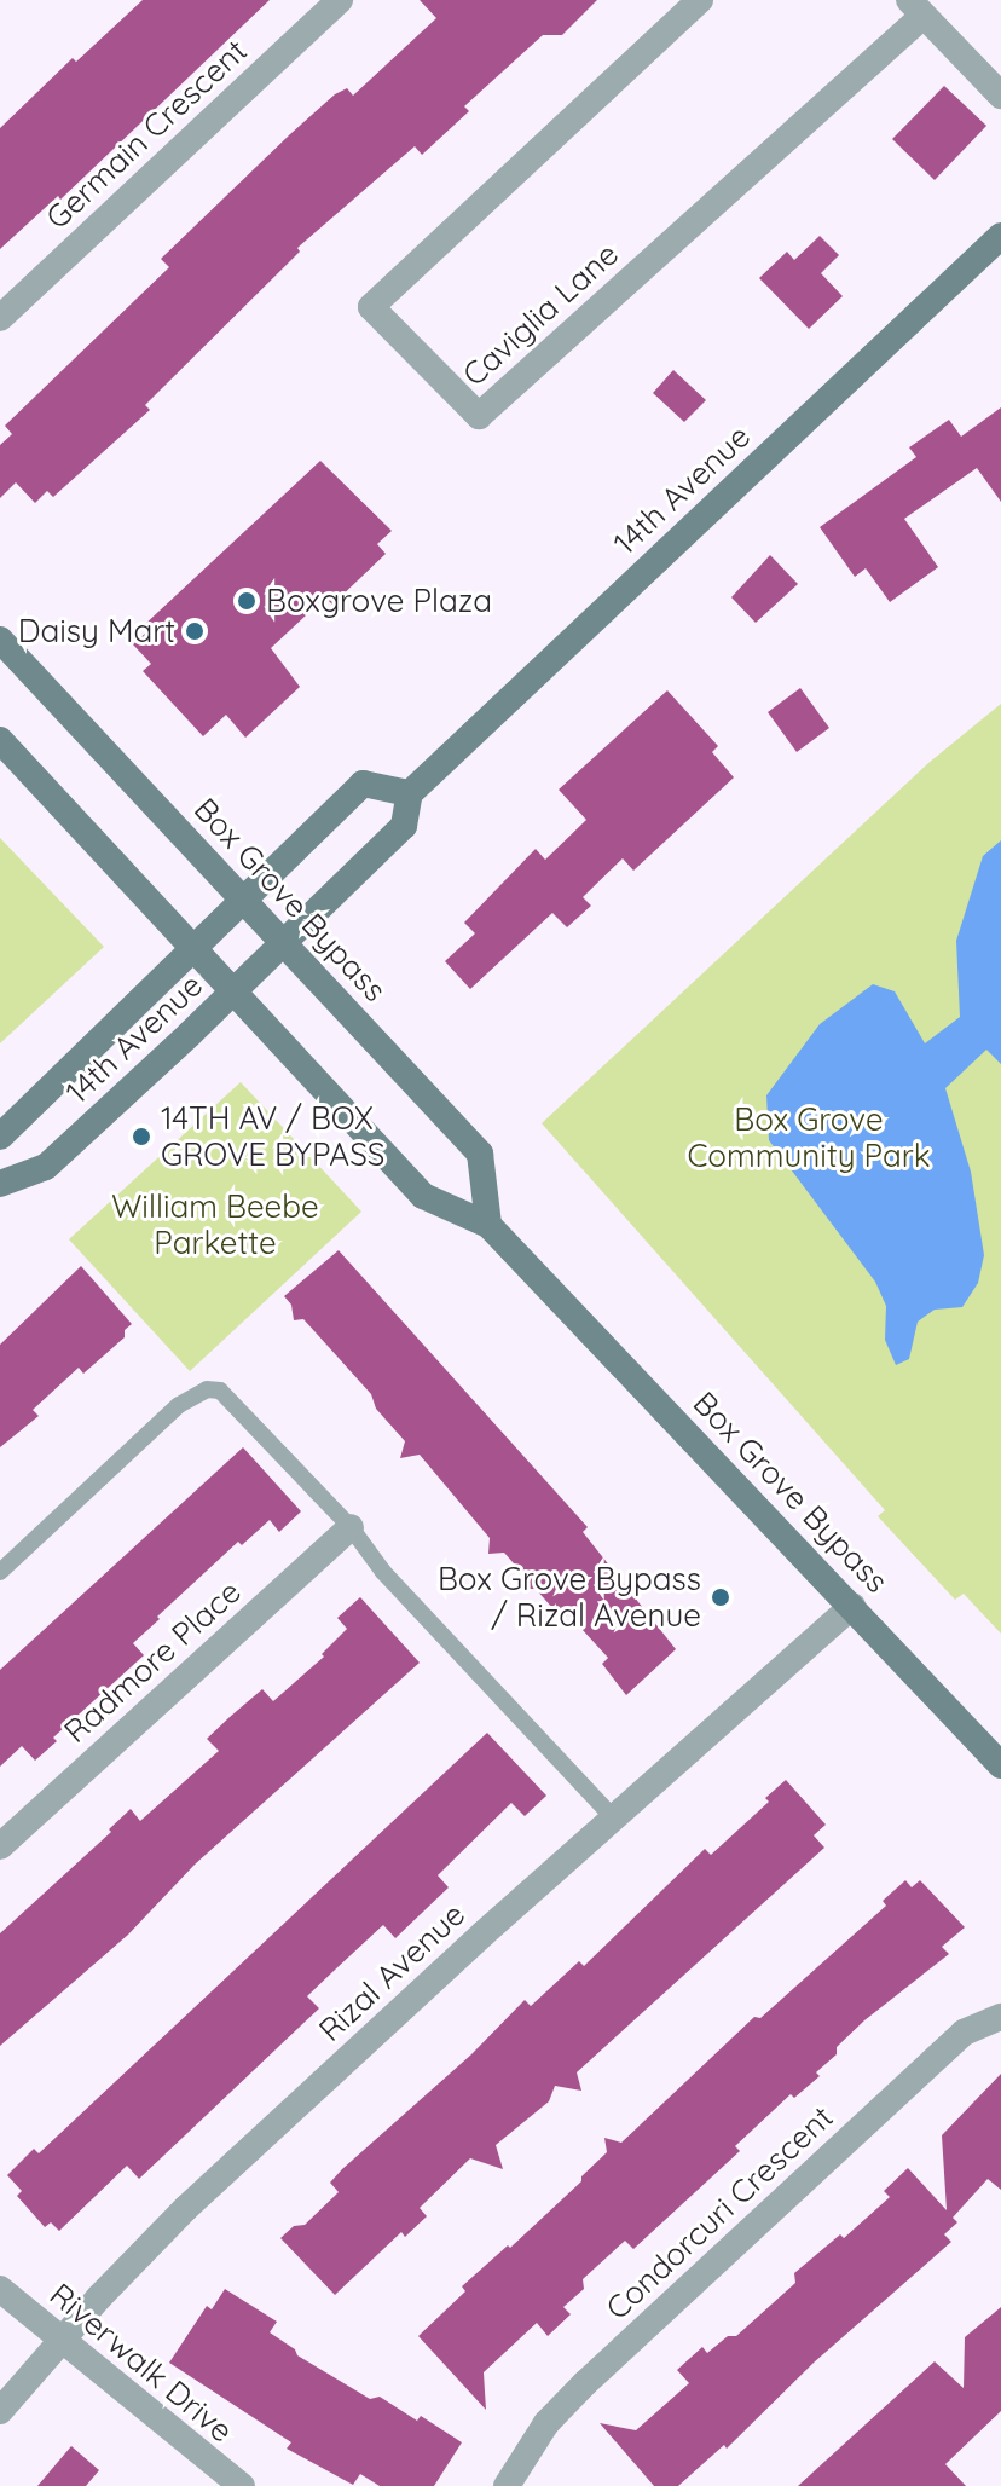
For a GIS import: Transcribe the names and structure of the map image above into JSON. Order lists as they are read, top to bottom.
{
  "streets": {
    "main road": ["14th Avenue", "Box Grove Bypass"],
    "street": [
      "Germain Crescent",
      "Caviglia Lane",
      "Radmore Place",
      "Rizal Avenue",
      "Condorcuri Crescent",
      "Riverwalk Drive"
    ]
  },
  "crossings": [
    ["14th Avenue", "Box Grove Bypass"],
    ["Box Grove Bypass", "Rizal Avenue"],
    ["Rizal Avenue", "Riverwalk Drive"]
  ],
  "parks": ["Box Grove Community Park", "William Beebe Parkette"],
  "places": [
    "Boxgrove Plaza",
    "Daisy Mart",
    "14TH AV / BOX GROVE BYPASS",
    "Box Grove Bypass / Rizal Avenue"
  ]
}
